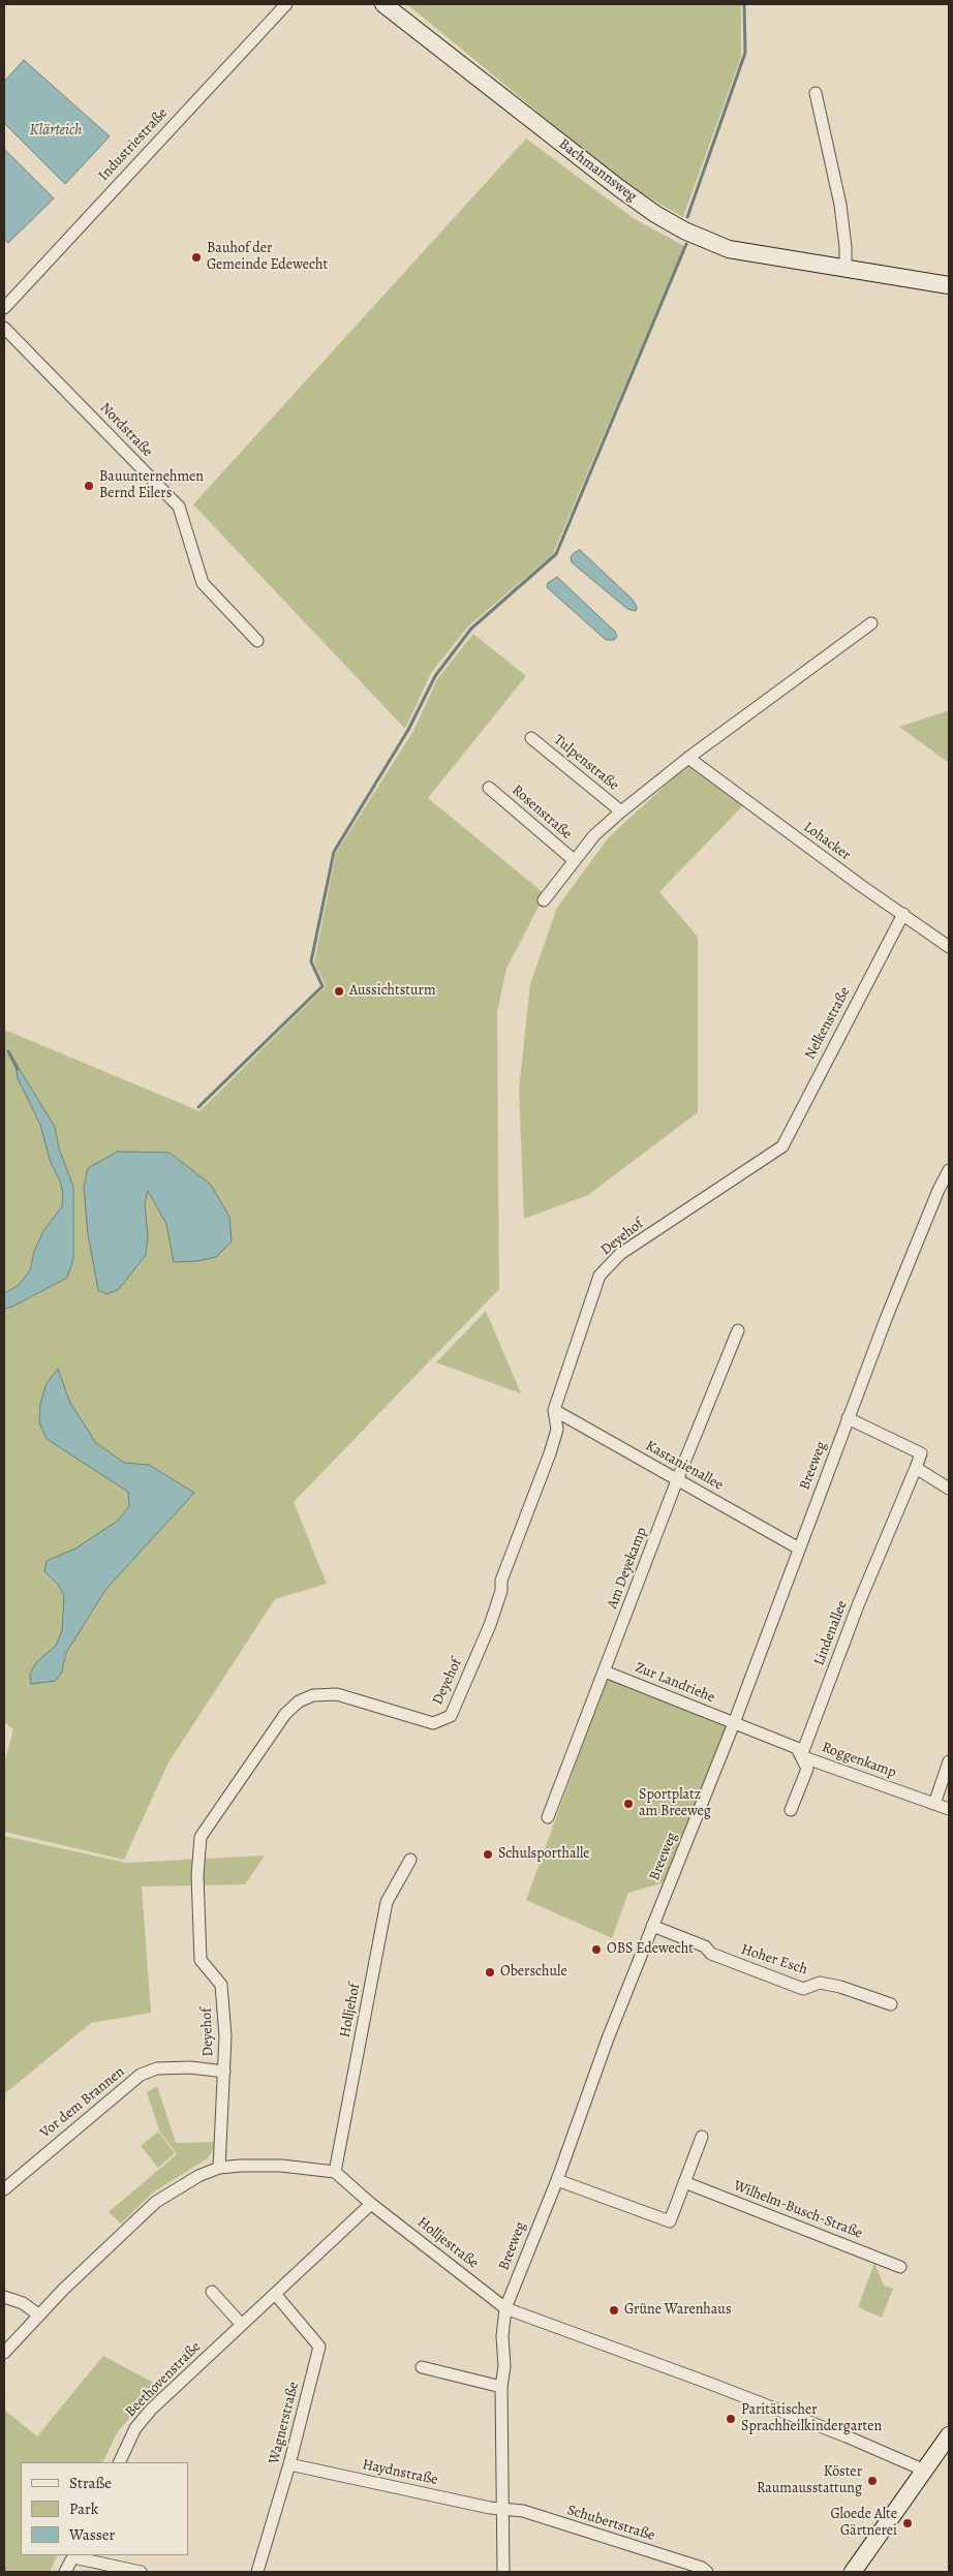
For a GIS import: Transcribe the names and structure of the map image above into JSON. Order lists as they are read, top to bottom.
{
  "streets": {
    "street": [
      "Industriestraße",
      "Bachmannsweg",
      "Nordstraße",
      "Tulpenstraße",
      "Rosenstraße",
      "Lohacker",
      "Nelkenstraße",
      "Deyehof",
      "Kastanienallee",
      "Breeweg",
      "Am Deyekamp",
      "Lindenallee",
      "Zur Landriehe",
      "Roggenkamp",
      "Hoher Esch",
      "Holljehof",
      "Vor dem Brannen",
      "Wilhelm-Busch-Straße",
      "Holljestraße",
      "Beethovenstraße",
      "Wagnerstraße",
      "Haydnstraße",
      "Schubertstraße"
    ]
  },
  "crossings": [
    ["Lohacker", "Nelkenstraße"],
    ["Nelkenstraße", "Deyehof"],
    ["Deyehof", "Kastanienallee"],
    ["Deyehof", "Vor dem Brannen"],
    ["Kastanienallee", "Breeweg"],
    ["Kastanienallee", "Am Deyekamp"],
    ["Breeweg", "Zur Landriehe"],
    ["Breeweg", "Roggenkamp"],
    ["Breeweg", "Hoher Esch"],
    ["Breeweg", "Holljestraße"],
    ["Breeweg", "Haydnstraße"],
    ["Breeweg", "Schubertstraße"],
    ["Am Deyekamp", "Zur Landriehe"],
    ["Lindenallee", "Roggenkamp"],
    ["Zur Landriehe", "Roggenkamp"],
    ["Holljehof", "Holljestraße"],
    ["Holljestraße", "Beethovenstraße"],
    ["Beethovenstraße", "Wagnerstraße"],
    ["Wagnerstraße", "Haydnstraße"],
    ["Haydnstraße", "Schubertstraße"]
  ],
  "water": ["Klärteich"],
  "places": [
    "Bauhof der Gemeinde Edewecht",
    "Bauunternehmen Bernd Eilers",
    "Aussichtsturm",
    "Sportplatz am Breeweg",
    "Schulsporthalle",
    "OBS Edewecht",
    "Oberschule",
    "Grüne Warenhaus",
    "Paritätischer Sprachheilkindergarten",
    "Köster Raumausstattung",
    "Gloede Alte Gärtnerei"
  ],
  "legend": ["Straße", "Park", "Wasser"]
}
